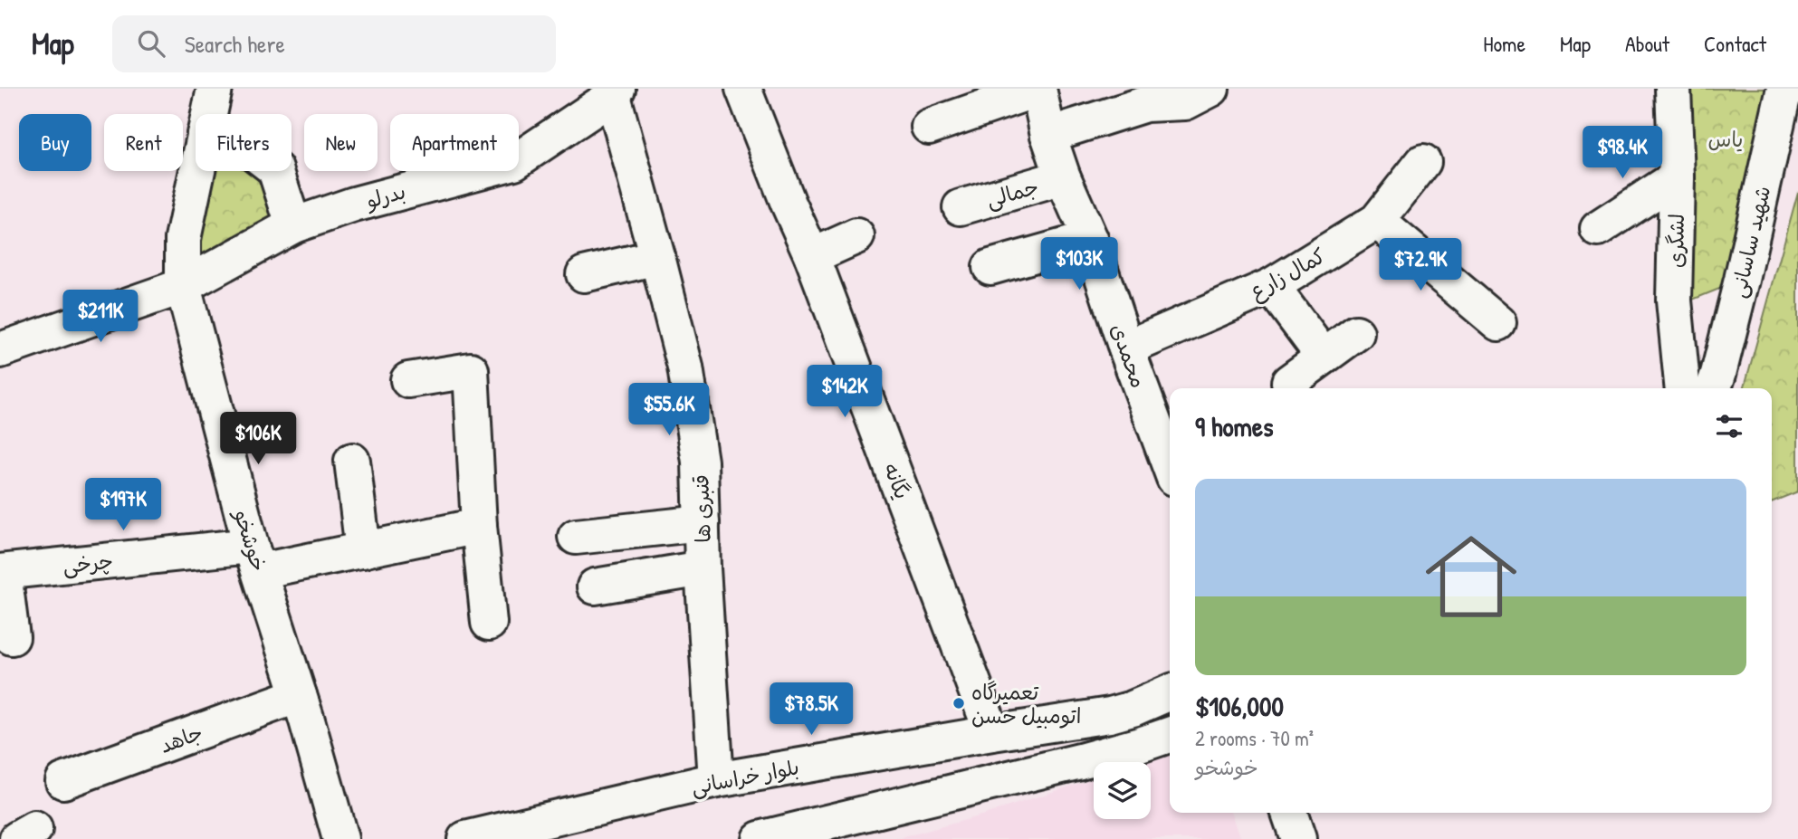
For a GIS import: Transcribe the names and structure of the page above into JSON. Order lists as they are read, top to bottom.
{
  "streets": {
    "street": [
      "جمالی",
      "بدرلو",
      "لشگری",
      "شهید ساسانی",
      "کمال زارع",
      "محمدی",
      "یگانه",
      "قنبری ها",
      "خوشخو",
      "چرخی",
      "جاهد",
      "بلوار خراسانی"
    ]
  },
  "crossings": [
    ["جمالی", "محمدی"],
    ["بدرلو", "قنبری ها"],
    ["بدرلو", "خوشخو"],
    ["کمال زارع", "محمدی"],
    ["یگانه", "بلوار خراسانی"],
    ["قنبری ها", "بلوار خراسانی"],
    ["خوشخو", "چرخی"],
    ["خوشخو", "جاهد"]
  ],
  "parks": ["یاس"],
  "places": ["تعمیرگاه اتومبیل حسن"],
  "page": {
    "header": "Map",
    "search": "Search here",
    "nav": [
      "Home",
      "Map",
      "About",
      "Contact"
    ],
    "chip": [
      "Buy",
      "Rent",
      "Filters",
      "New",
      "Apartment"
    ],
    "price": [
      "$98.4K",
      "$103K",
      "$72.9K",
      "$211K",
      "$142K",
      "$55.6K",
      "$106K",
      "$197K",
      "$78.5K"
    ],
    "heading": "9 homes",
    "list": [
      {
        "name": "$106,000",
        "note": "2 rooms · 70 m² · خوشخو"
      }
    ]
  }
}
